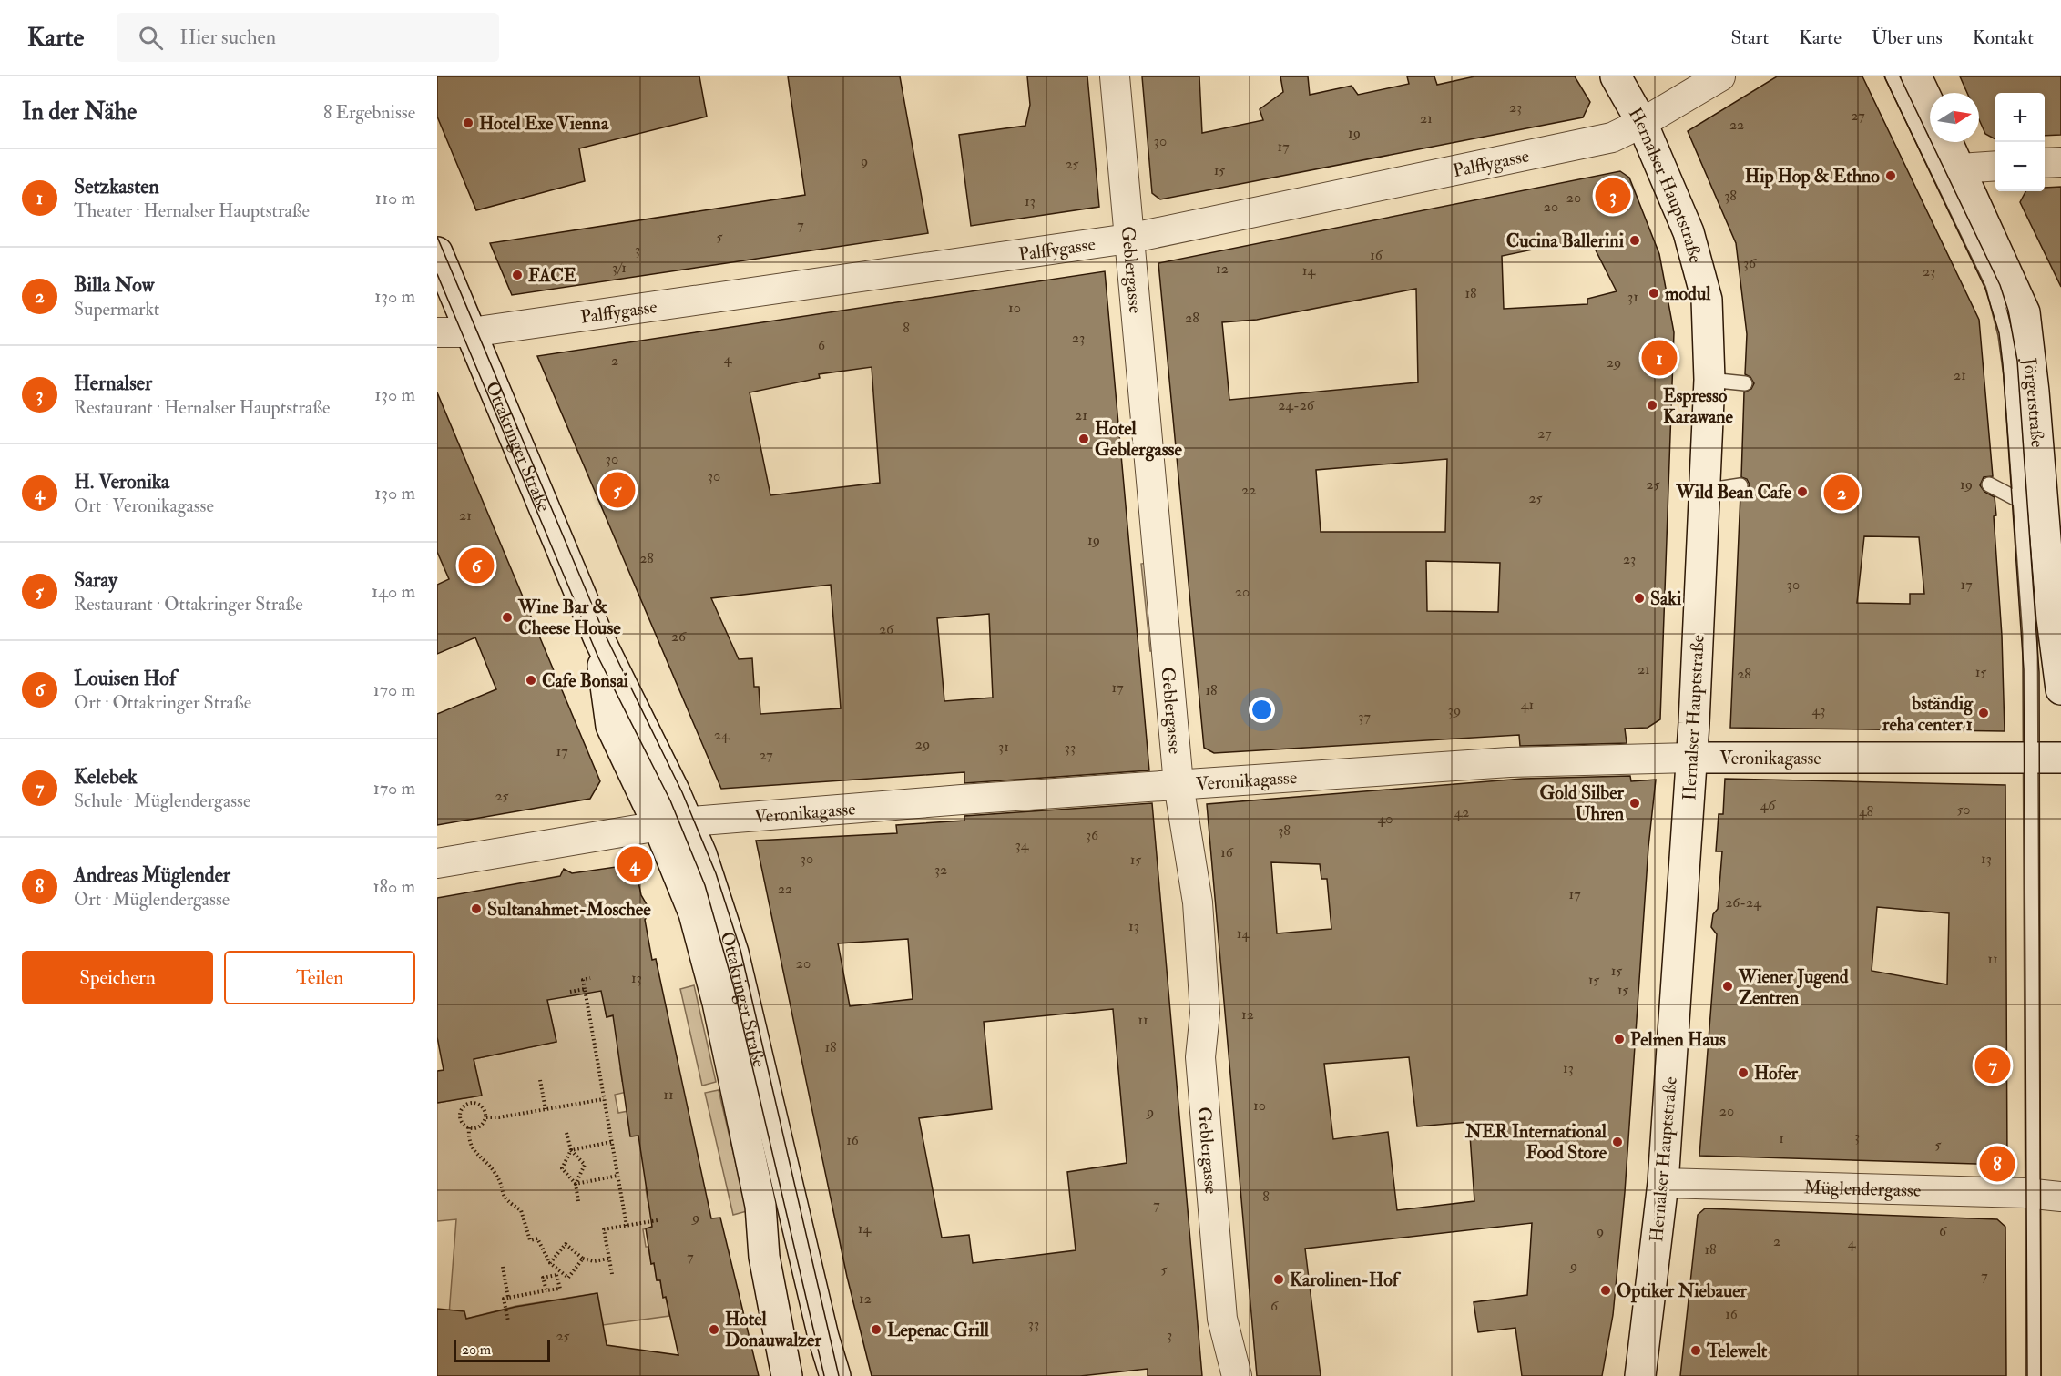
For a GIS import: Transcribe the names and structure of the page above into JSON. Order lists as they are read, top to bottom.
{
  "streets": {
    "main road": [
      "Hernalser Hauptstraße",
      "Jörgerstraße",
      "Ottakringer Straße",
      "Veronikagasse"
    ],
    "street": ["Palffygasse", "Geblergasse", "Müglendergasse"]
  },
  "crossings": [
    ["Palffygasse", "Hernalser Hauptstraße"],
    ["Palffygasse", "Geblergasse"],
    ["Palffygasse", "Ottakringer Straße"],
    ["Hernalser Hauptstraße", "Veronikagasse"],
    ["Hernalser Hauptstraße", "Müglendergasse"],
    ["Geblergasse", "Veronikagasse"],
    ["Ottakringer Straße", "Veronikagasse"]
  ],
  "places": [
    "Hotel Exe Vienna",
    "Hip Hop & Ethno",
    "Cucina Ballerini",
    "FACE",
    "modul",
    "Espresso Karawane",
    "Hotel Geblergasse",
    "Wild Bean Cafe",
    "Saki",
    "Wine Bar & Cheese House",
    "Cafe Bonsai",
    "bständig reha center 1",
    "Gold Silber Uhren",
    "Sultanahmet-Moschee",
    "Wiener Jugend Zentren",
    "Pelmen Haus",
    "Hofer",
    "NER International Food Store",
    "Karolinen-Hof",
    "Optiker Niebauer",
    "Hotel Donauwalzer",
    "Lepenac Grill",
    "Telewelt"
  ],
  "house_numbers": [
    "23",
    "27",
    "21",
    "22",
    "19",
    "30",
    "17",
    "9",
    "25",
    "15",
    "38",
    "20",
    "13",
    "20",
    "7",
    "5",
    "3",
    "16",
    "36",
    "3/1",
    "12",
    "14",
    "23",
    "18",
    "31",
    "10",
    "28",
    "8",
    "23",
    "6",
    "4",
    "2",
    "29",
    "21",
    "24-26",
    "21",
    "27",
    "30",
    "30",
    "25",
    "19",
    "22",
    "25",
    "21",
    "19",
    "28",
    "23",
    "30",
    "17",
    "20",
    "26",
    "26",
    "21",
    "15",
    "28",
    "17",
    "18",
    "41",
    "39",
    "43",
    "37",
    "24",
    "29",
    "31",
    "33",
    "17",
    "27",
    "25",
    "46",
    "50",
    "48",
    "42",
    "40",
    "38",
    "36",
    "34",
    "16",
    "30",
    "13",
    "15",
    "32",
    "22",
    "17",
    "26-24",
    "13",
    "14",
    "11",
    "20",
    "15",
    "13",
    "15",
    "15",
    "12",
    "11",
    "18",
    "13",
    "11",
    "10",
    "20",
    "9",
    "3",
    "1",
    "16",
    "5",
    "8",
    "7",
    "9",
    "14",
    "9",
    "6",
    "2",
    "4",
    "18",
    "7",
    "9",
    "5",
    "7",
    "12",
    "6",
    "16",
    "33",
    "3",
    "25"
  ],
  "scale_bar": "20 m",
  "north": "right",
  "page": {
    "header": "Karte",
    "search": "Hier suchen",
    "nav": [
      "Start",
      "Karte",
      "Über uns",
      "Kontakt"
    ],
    "heading": ["In der Nähe", "8 Ergebnisse"],
    "map_buttons": ["+", "−"],
    "list": [
      {
        "mark": "1",
        "name": "Setzkasten",
        "note": "Theater · Hernalser Hauptstraße",
        "value": "110 m"
      },
      {
        "mark": "2",
        "name": "Billa Now",
        "note": "Supermarkt",
        "value": "130 m"
      },
      {
        "mark": "3",
        "name": "Hernalser",
        "note": "Restaurant · Hernalser Hauptstraße",
        "value": "130 m"
      },
      {
        "mark": "4",
        "name": "H. Veronika",
        "note": "Ort · Veronikagasse",
        "value": "130 m"
      },
      {
        "mark": "5",
        "name": "Saray",
        "note": "Restaurant · Ottakringer Straße",
        "value": "140 m"
      },
      {
        "mark": "6",
        "name": "Louisen Hof",
        "note": "Ort · Ottakringer Straße",
        "value": "170 m"
      },
      {
        "mark": "7",
        "name": "Kelebek",
        "note": "Schule · Müglendergasse",
        "value": "170 m"
      },
      {
        "mark": "8",
        "name": "Andreas Müglender",
        "note": "Ort · Müglendergasse",
        "value": "180 m"
      }
    ],
    "pins": [
      "3",
      "1",
      "5",
      "2",
      "6",
      "4",
      "7",
      "8"
    ],
    "buttons": ["Speichern", "Teilen"],
    "scale": "20 m"
  }
}
